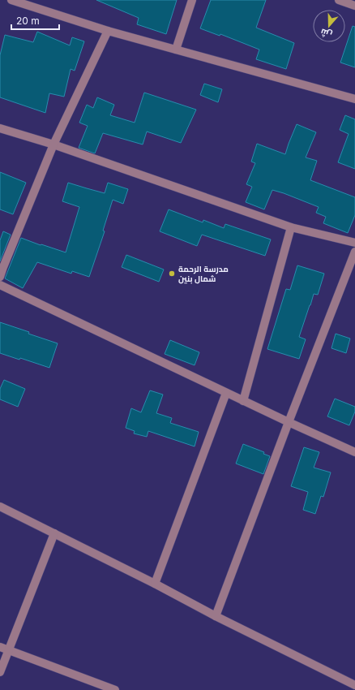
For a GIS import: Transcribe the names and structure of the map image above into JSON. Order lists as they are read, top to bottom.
{
  "places": ["مدرسة الرحمة شمال بنين"],
  "scale_bar": "20 m",
  "north": "bottom"
}
